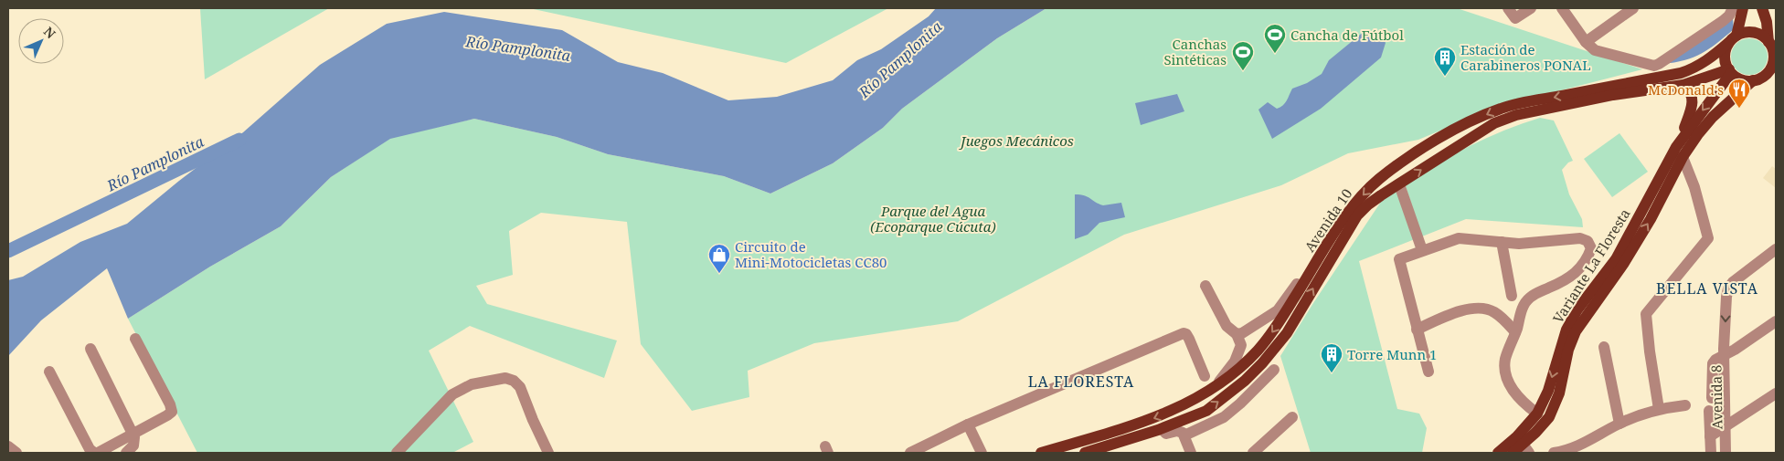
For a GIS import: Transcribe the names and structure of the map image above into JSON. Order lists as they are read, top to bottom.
{
  "streets": {
    "main road": ["Avenida 10", "Variante La Floresta"],
    "street": ["Avenida 8"]
  },
  "crossings": [
    ["Avenida 10", "Variante La Floresta"]
  ],
  "one_way": ["Avenida 8"],
  "districts": ["BELLA VISTA", "LA FLORESTA"],
  "water": ["Río Pamplonita"],
  "parks": ["Juegos Mecánicos", "Parque del Agua (Ecoparque Cúcuta)"],
  "places": {
    "sports": ["Cancha de Fútbol", "Canchas Sintéticas"],
    "building": ["Estación de Carabineros PONAL", "Torre Munn 1"],
    "restaurant": ["McDonald's"],
    "shop": ["Circuito de Mini-Motocicletas CC80"]
  },
  "north": "top right"
}
